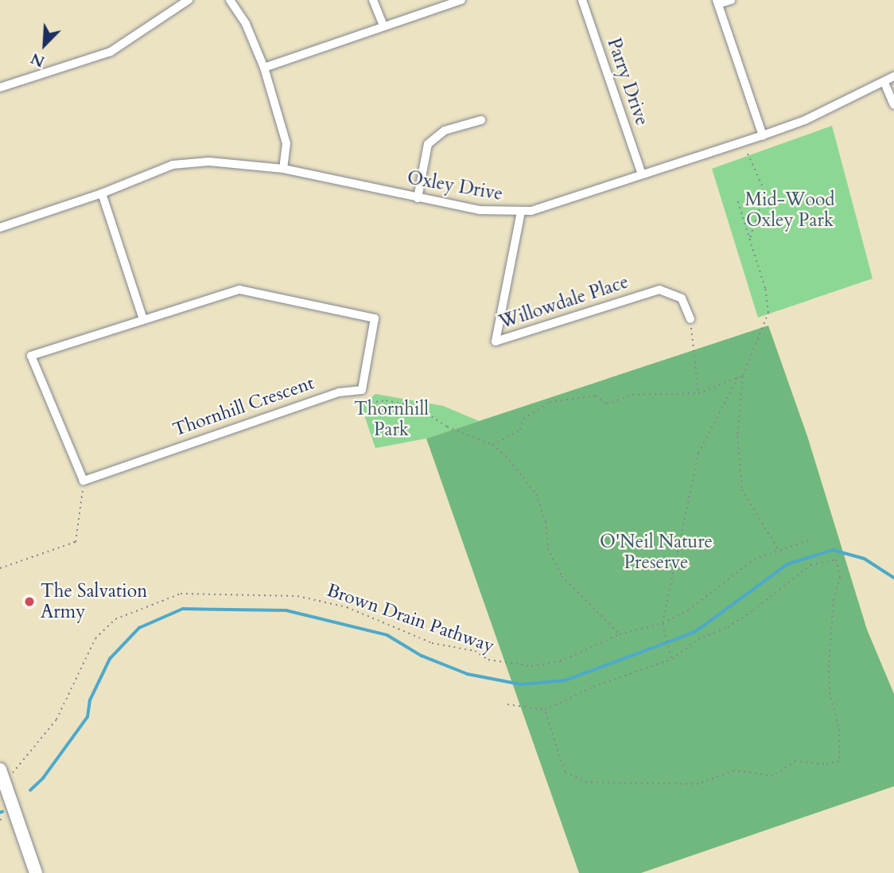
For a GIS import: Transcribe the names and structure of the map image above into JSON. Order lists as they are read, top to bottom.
{
  "streets": {
    "street": [
      "Parry Drive",
      "Oxley Drive",
      "Willowdale Place",
      "Thornhill Crescent"
    ],
    "path": ["Brown Drain Pathway"]
  },
  "crossings": [
    ["Parry Drive", "Oxley Drive"],
    ["Oxley Drive", "Willowdale Place"]
  ],
  "parks": ["Mid-Wood Oxley Park", "Thornhill Park", "O'Neil Nature Preserve"],
  "places": ["The Salvation Army"],
  "north": "bottom left"
}
